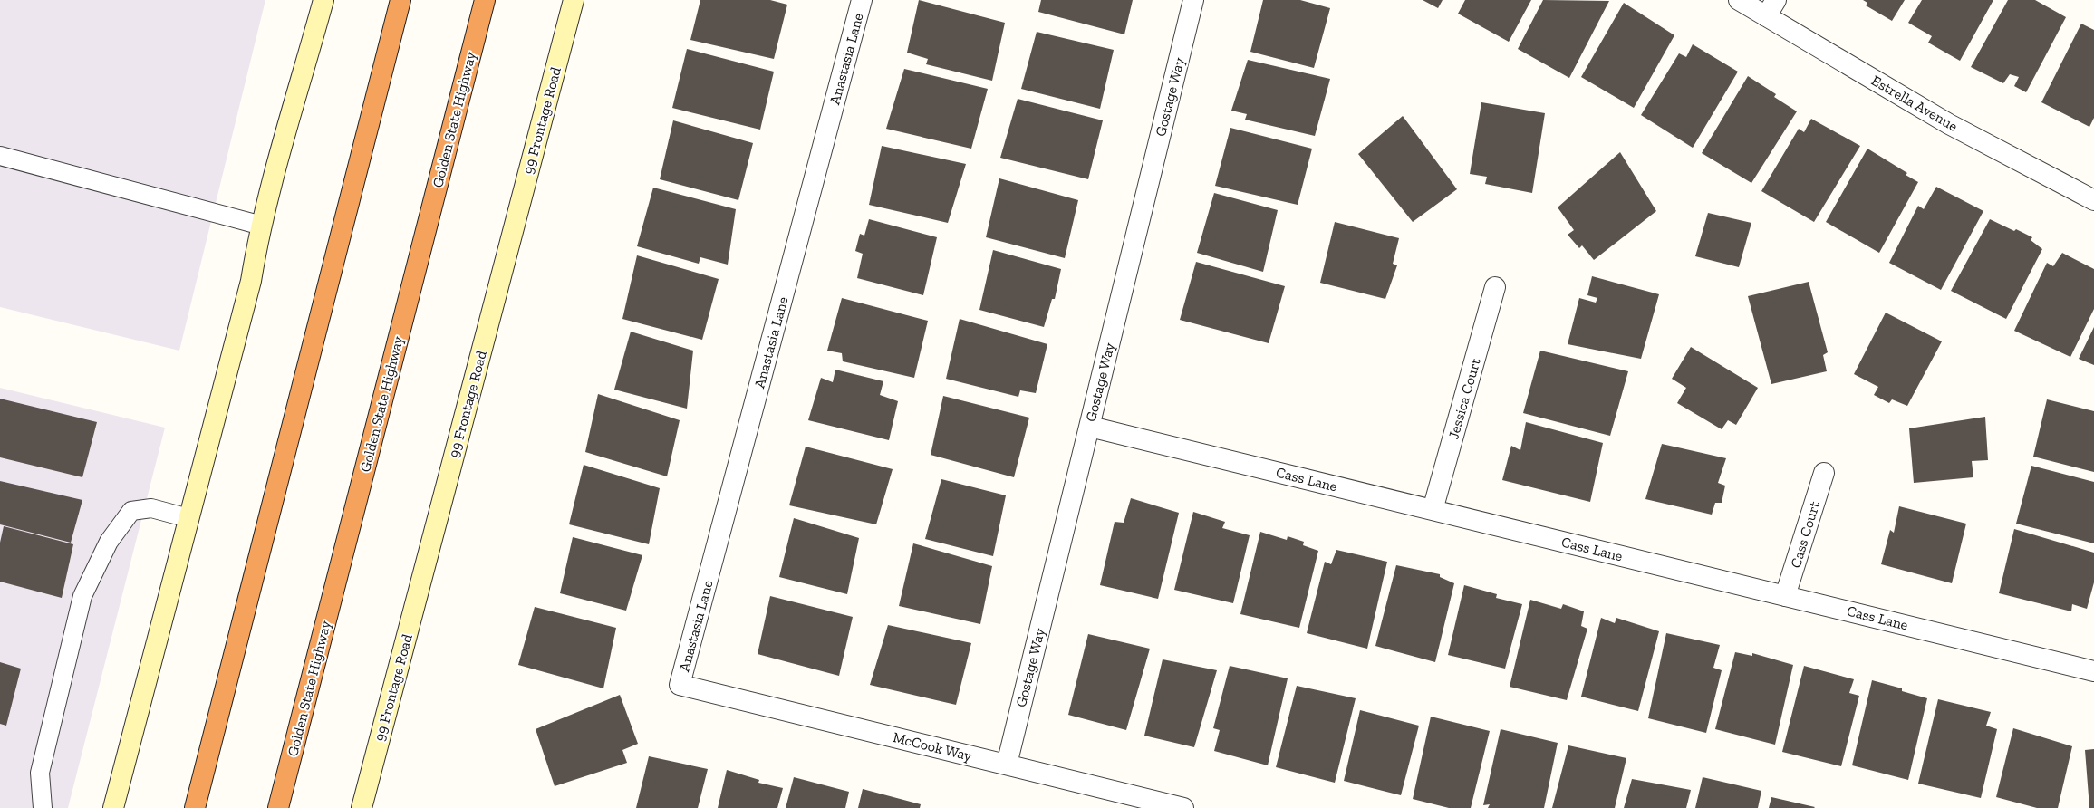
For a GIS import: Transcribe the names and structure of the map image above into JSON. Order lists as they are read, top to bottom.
{
  "streets": {
    "highway": ["Golden State Highway"],
    "street": [
      "Anastasia Lane",
      "Gostage Way",
      "Estrella Avenue",
      "99 Frontage Road",
      "Jessica Court",
      "Cass Lane",
      "Cass Court",
      "McCook Way"
    ]
  },
  "crossings": [
    ["Anastasia Lane", "McCook Way"],
    ["Gostage Way", "Cass Lane"],
    ["Gostage Way", "McCook Way"],
    ["Jessica Court", "Cass Lane"],
    ["Cass Lane", "Cass Court"]
  ]
}
